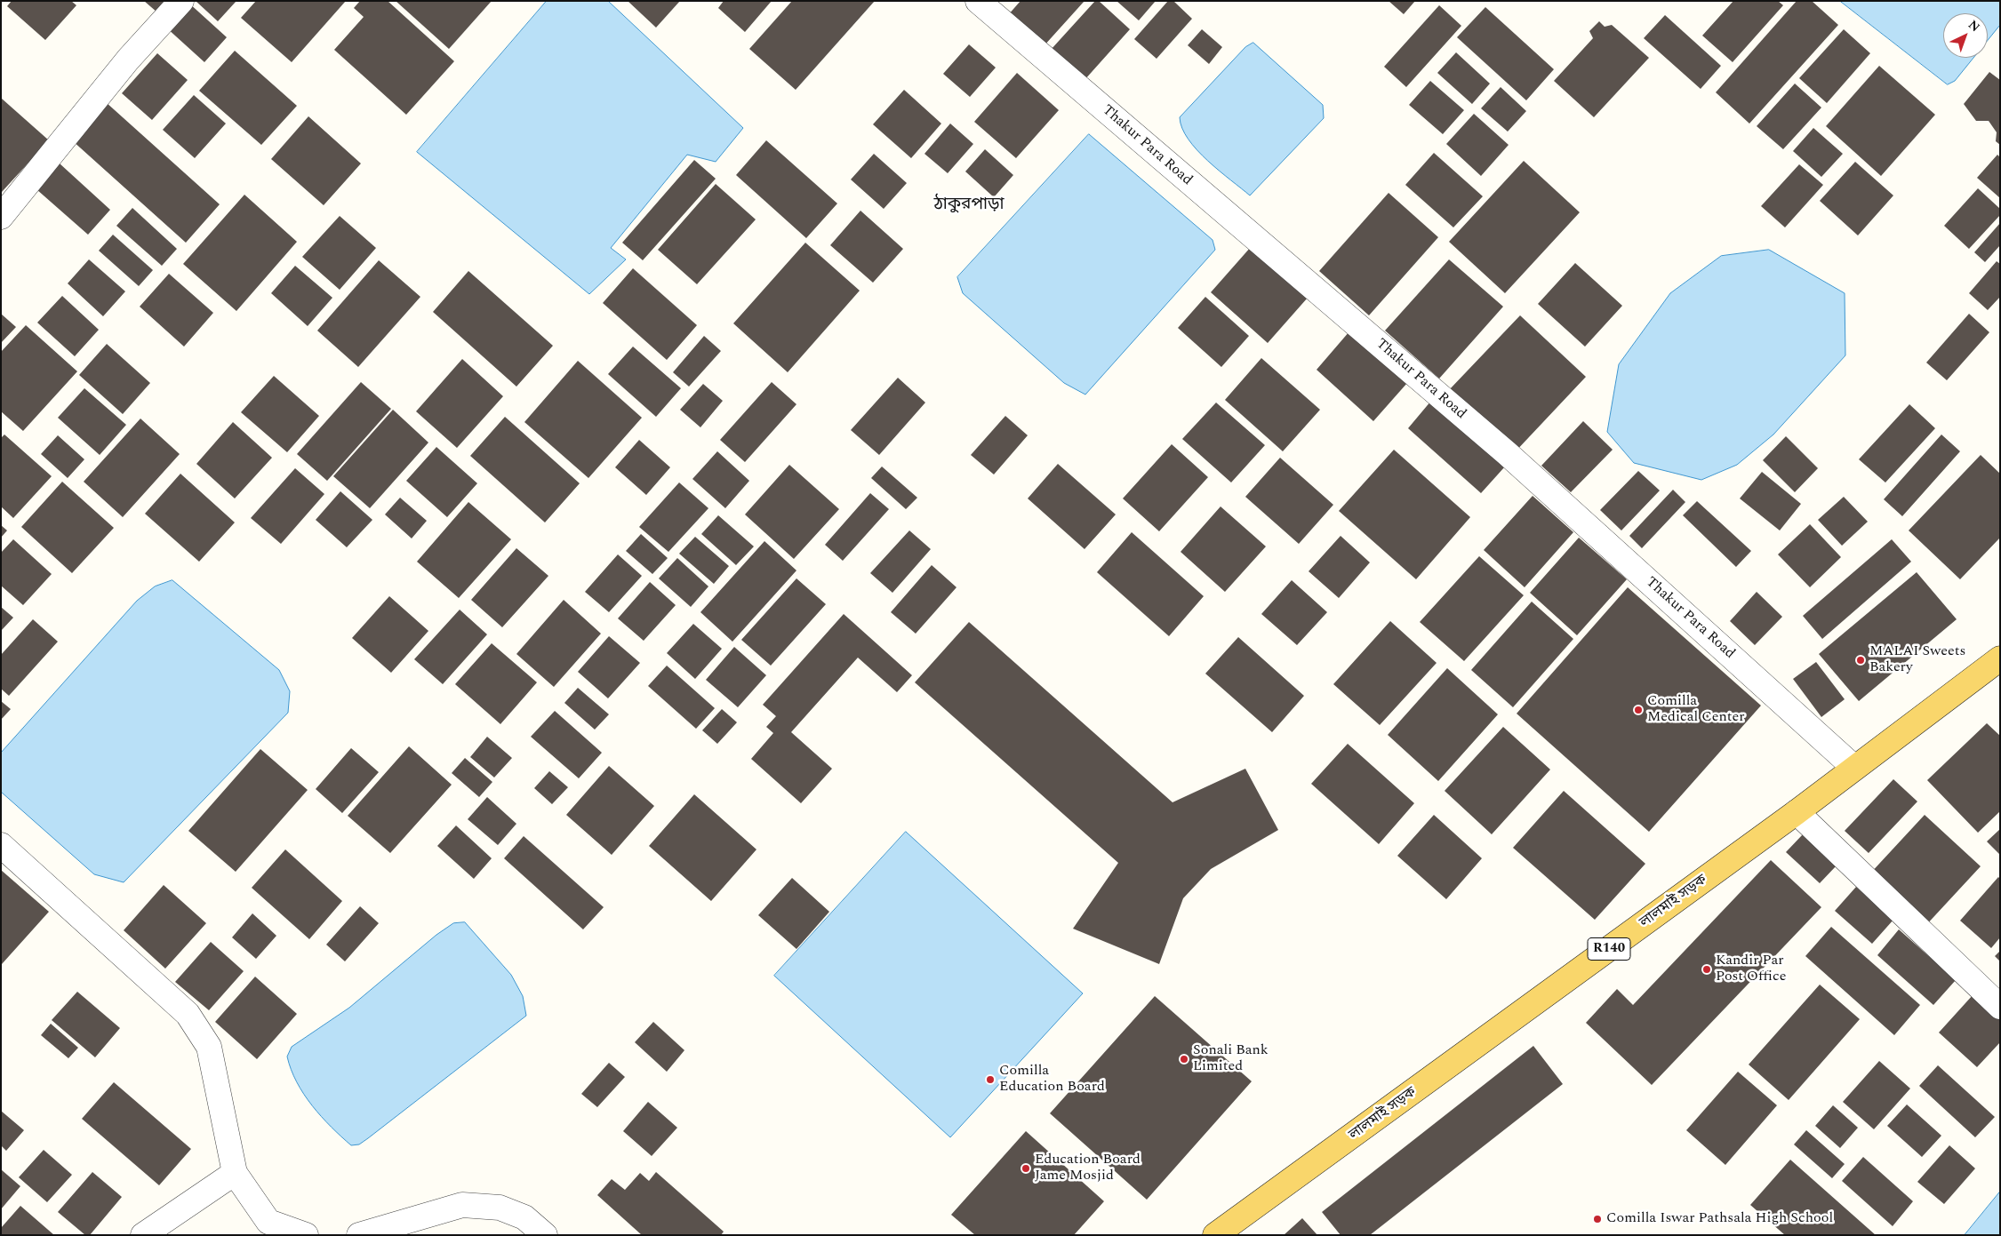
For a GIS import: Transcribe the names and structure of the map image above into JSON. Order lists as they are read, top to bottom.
{
  "streets": {
    "main road": ["লালমাই সড়ক", "R140"],
    "street": ["Thakur Para Road"]
  },
  "crossings": [
    ["Thakur Para Road", "লালমাই সড়ক"]
  ],
  "districts": ["ঠাকুরপাড়া"],
  "places": [
    "MALAI Sweets Bakery",
    "Comilla Medical Center",
    "Kandir Par Post Office",
    "Sonali Bank Limited",
    "Comilla Education Board",
    "Education Board Jame Mosjid",
    "Comilla Iswar Pathsala High School"
  ],
  "north": "top right"
}
